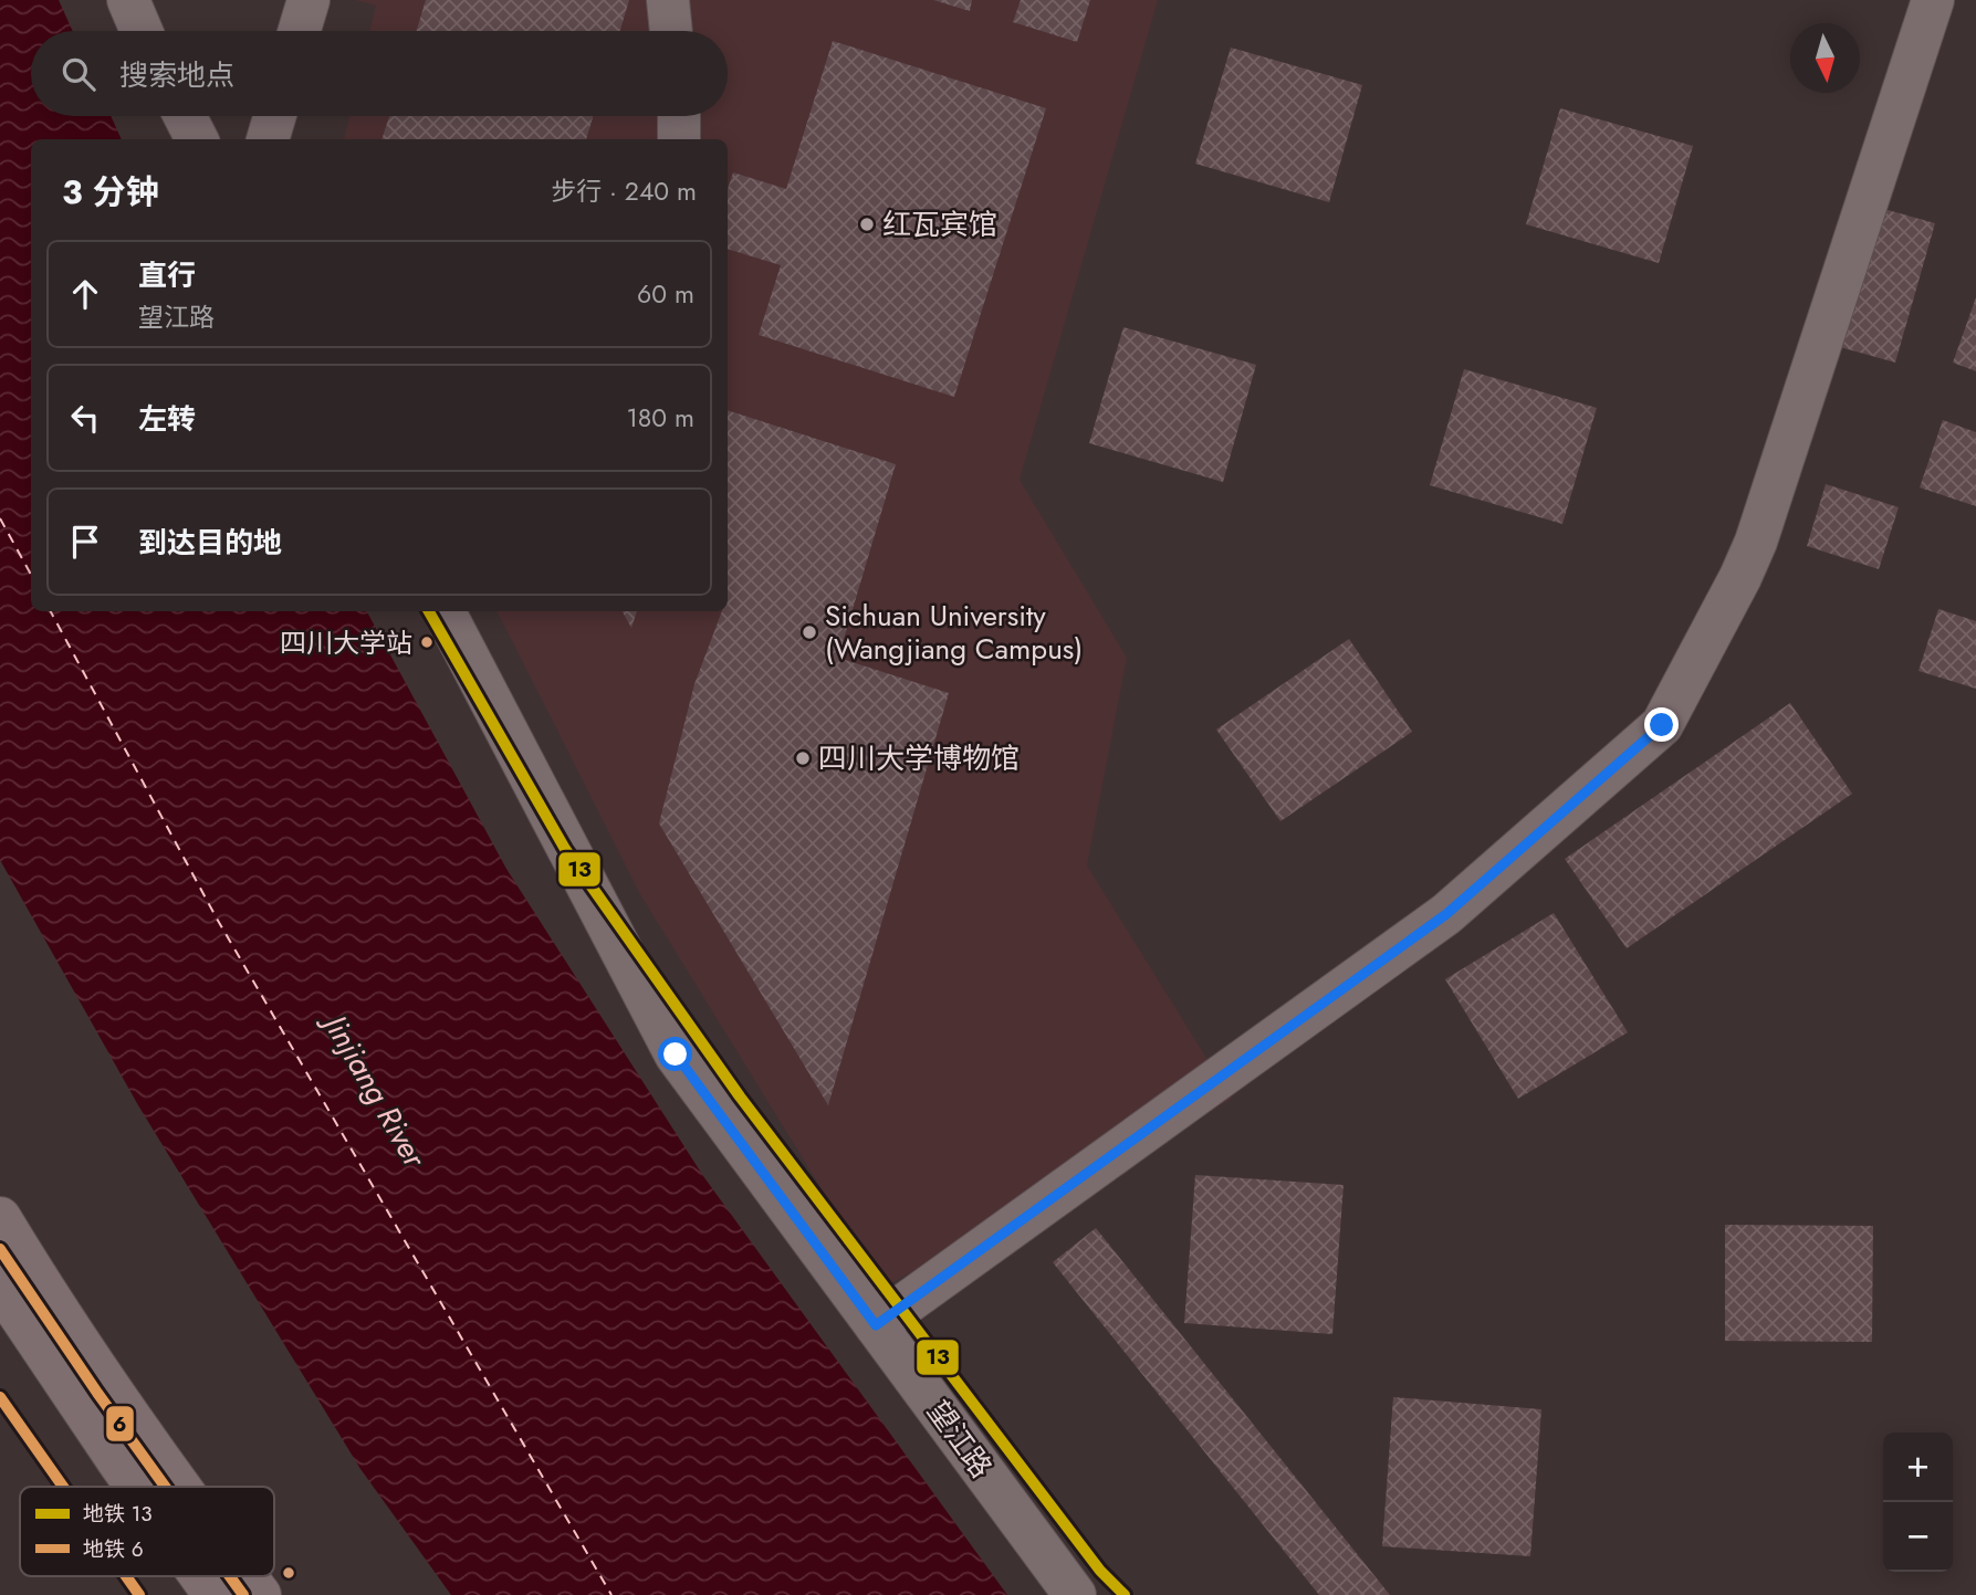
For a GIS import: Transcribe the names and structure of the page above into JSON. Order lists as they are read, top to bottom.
{
  "streets": {
    "street": ["望江路"]
  },
  "water": ["Jinjiang River"],
  "places": [
    "红瓦宾馆",
    "Sichuan University (Wangjiang Campus)",
    "四川大学站",
    "四川大学博物馆"
  ],
  "lines": ["metro line 13", "metro line 6"],
  "legend": ["地铁 13", "地铁 6"],
  "north": "bottom",
  "page": {
    "search": "搜索地点",
    "heading": ["3 分钟", "步行 · 240 m"],
    "list": [
      ["直行", "望江路", "60 m"],
      ["左转", "180 m"],
      "到达目的地"
    ],
    "map_buttons": ["+", "−"]
  }
}
